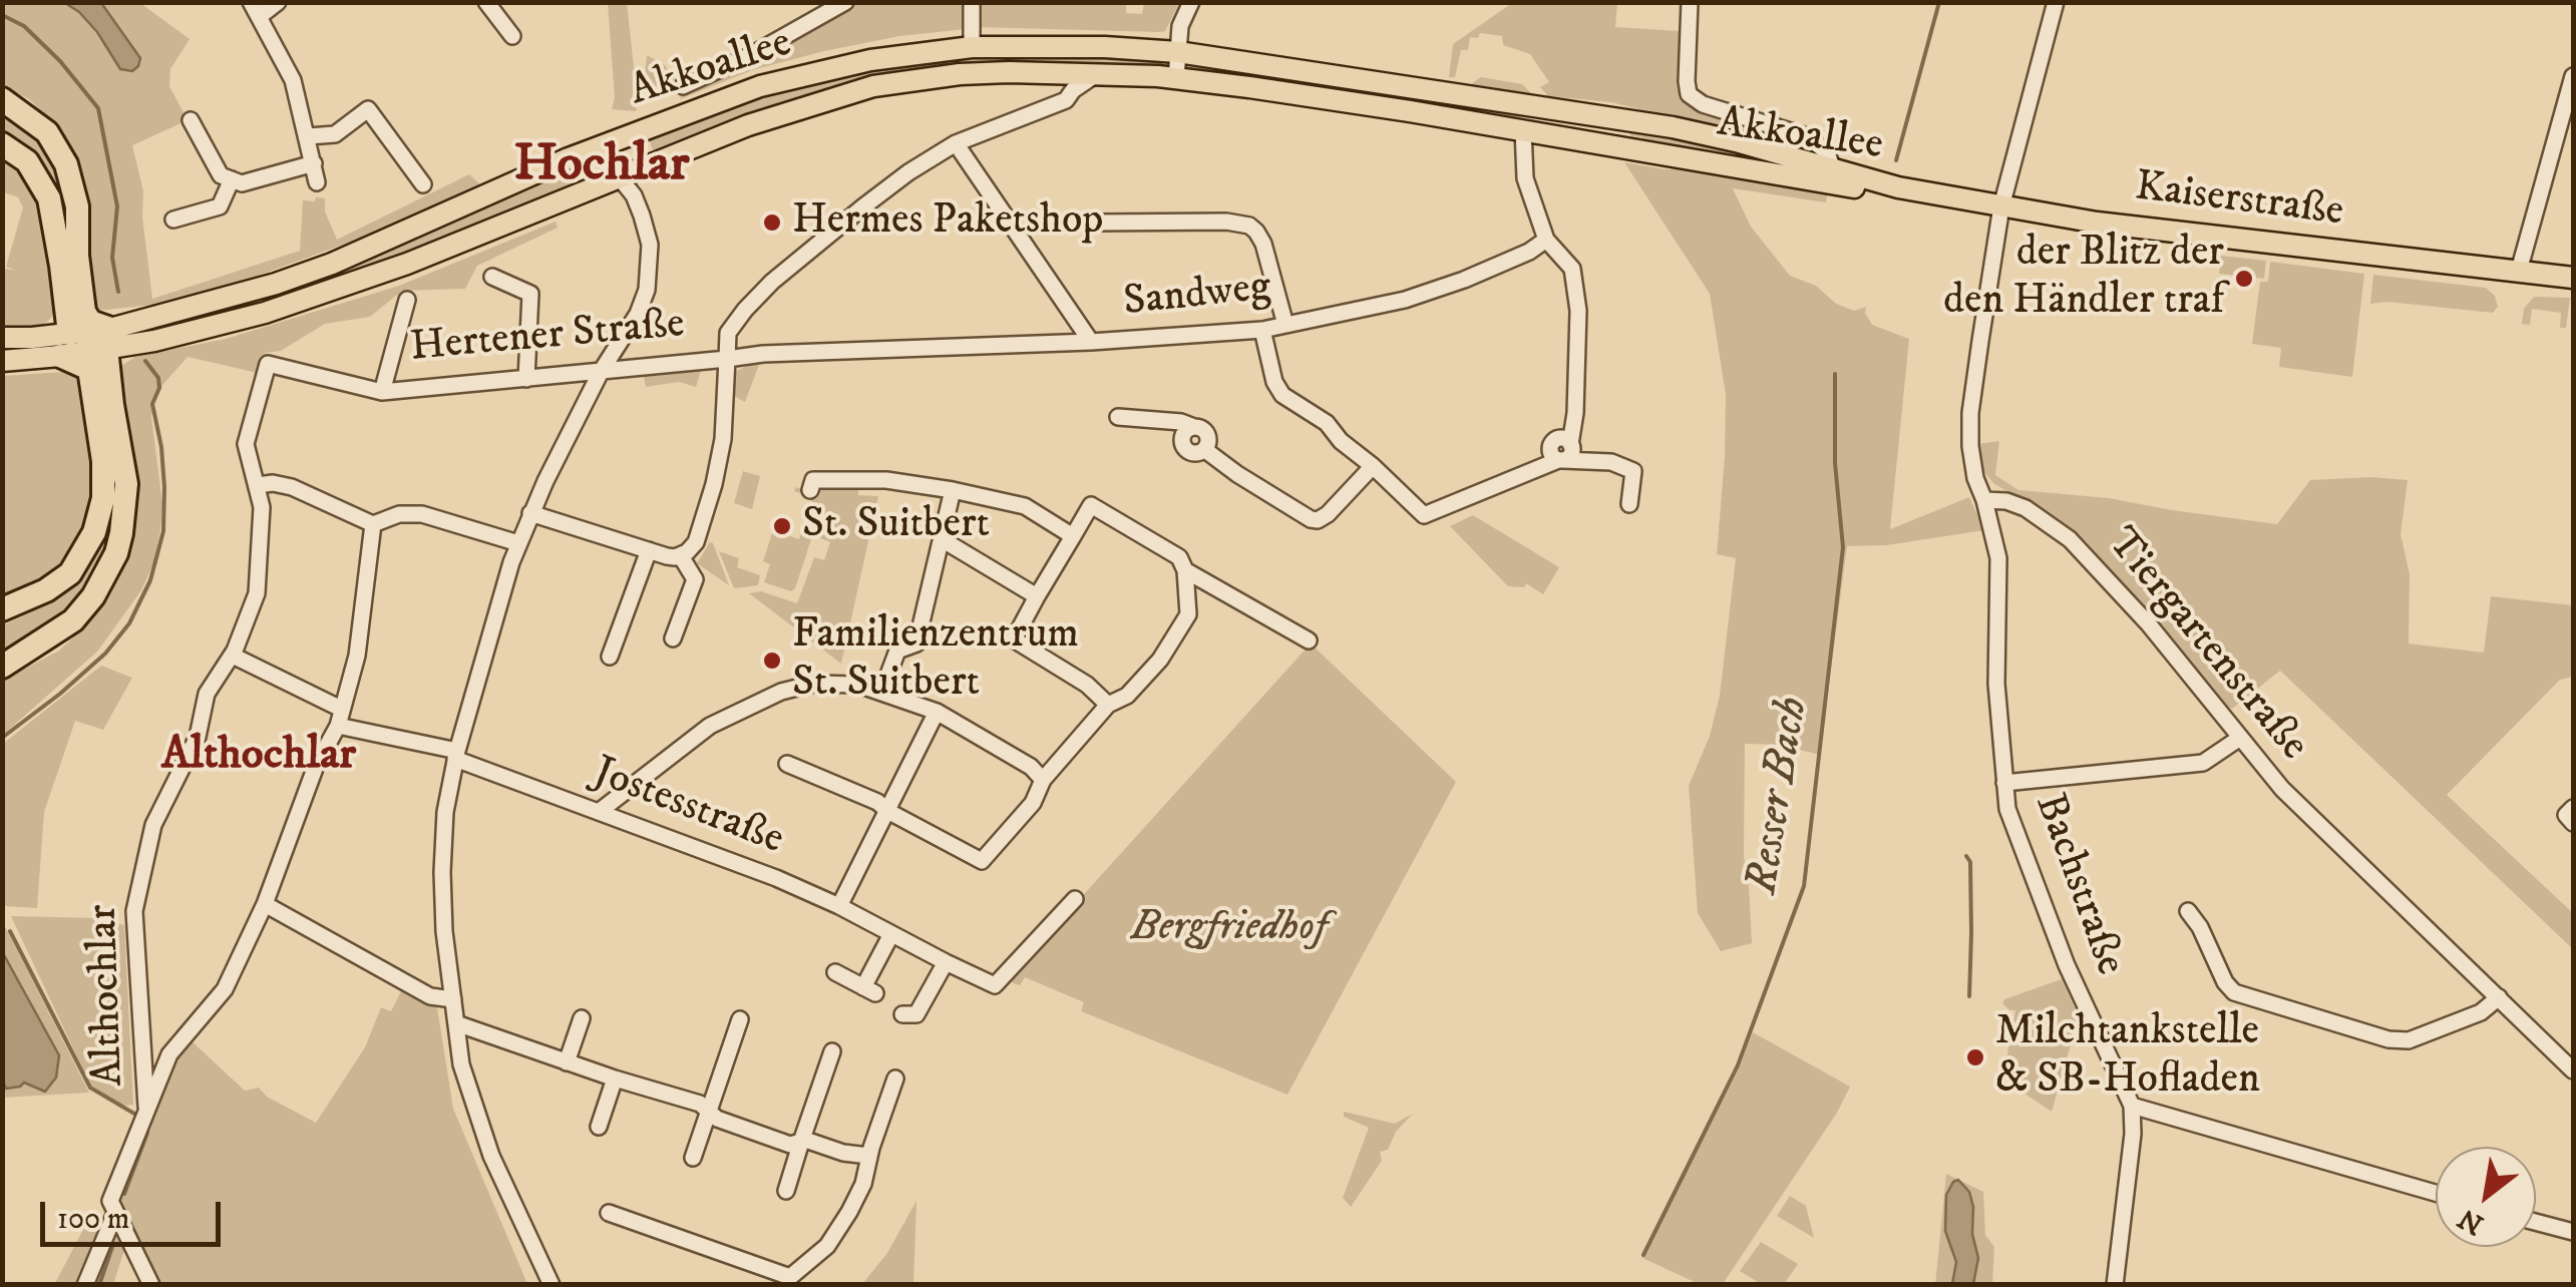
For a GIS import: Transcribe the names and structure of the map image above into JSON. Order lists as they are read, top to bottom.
{
  "streets": {
    "main road": ["Akkoallee", "Kaiserstraße"],
    "street": [
      "Sandweg",
      "Hertener Straße",
      "Tiergartenstraße",
      "Jostesstraße",
      "Bachstraße",
      "Althochlar"
    ]
  },
  "crossings": [
    ["Akkoallee", "Kaiserstraße"],
    ["Akkoallee", "Hertener Straße"],
    ["Sandweg", "Hertener Straße"],
    ["Hertener Straße", "Althochlar"],
    ["Tiergartenstraße", "Bachstraße"],
    ["Jostesstraße", "Althochlar"]
  ],
  "districts": ["Hochlar", "Althochlar"],
  "water": ["Resser Bach"],
  "parks": ["Bergfriedhof"],
  "places": [
    "Hermes Paketshop",
    "der Blitz der den Händler traf",
    "St. Suitbert",
    "Familienzentrum St. Suitbert",
    "Milchtankstelle & SB-Hofladen"
  ],
  "scale_bar": "100 m",
  "north": "bottom left"
}
